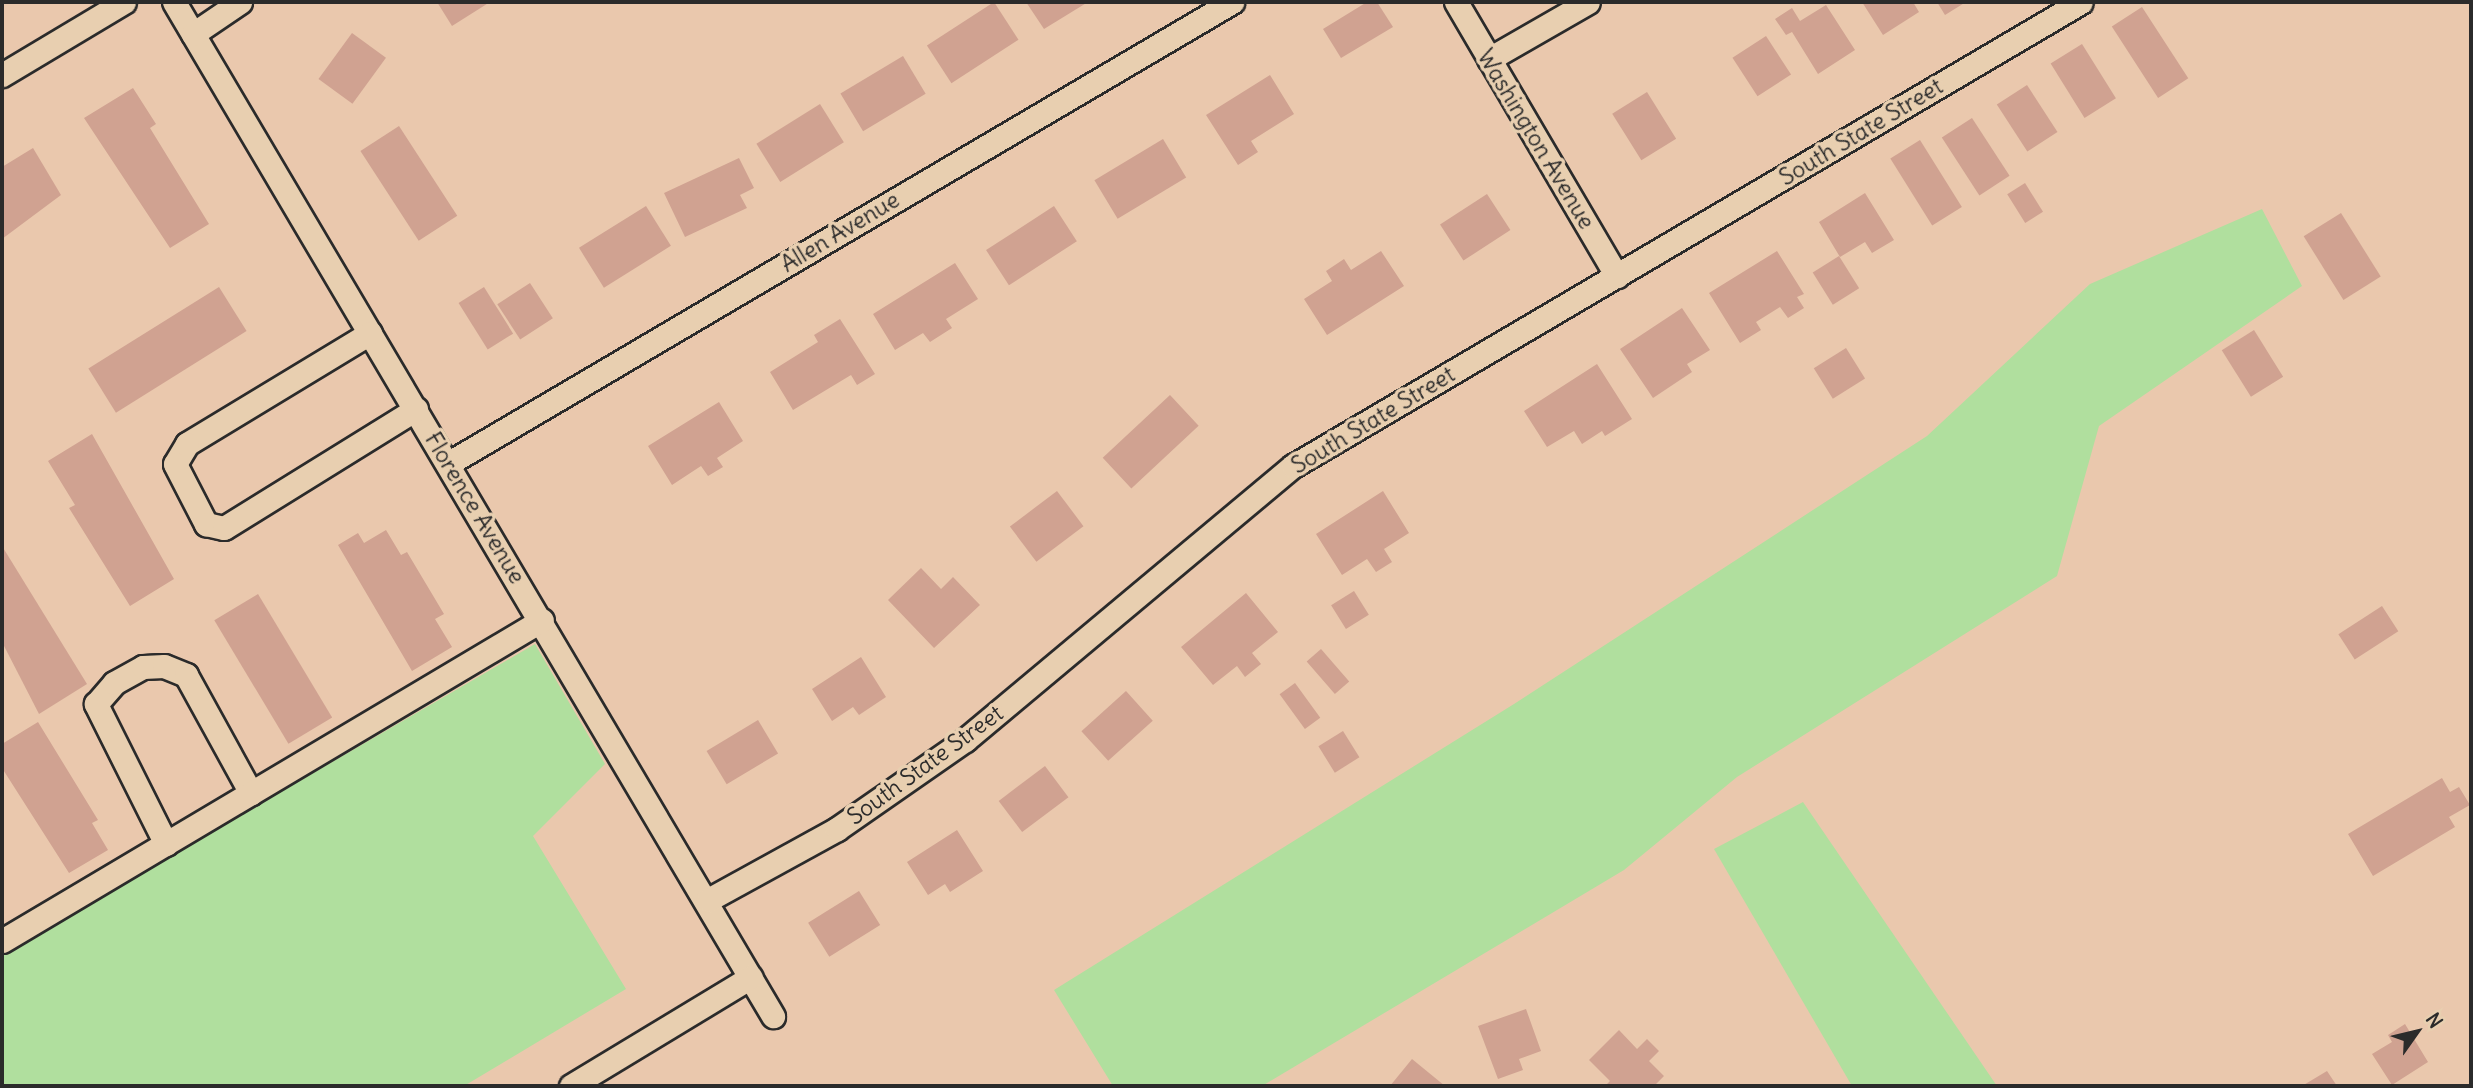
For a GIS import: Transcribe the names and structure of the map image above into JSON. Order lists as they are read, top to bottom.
{
  "streets": {
    "street": [
      "South State Street",
      "Washington Avenue",
      "Allen Avenue",
      "Florence Avenue"
    ]
  },
  "crossings": [
    ["South State Street", "Washington Avenue"],
    ["South State Street", "Florence Avenue"],
    ["Allen Avenue", "Florence Avenue"]
  ],
  "north": "top right"
}
